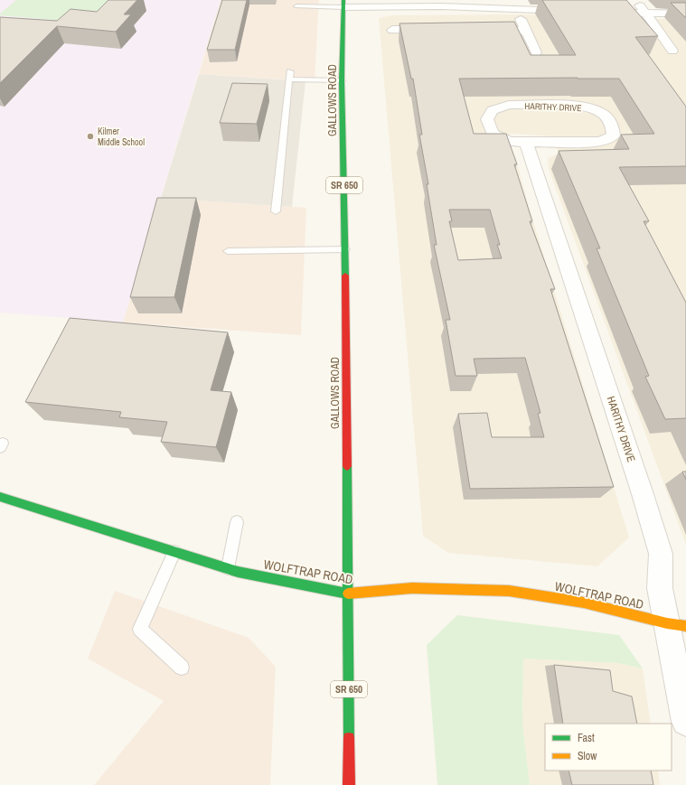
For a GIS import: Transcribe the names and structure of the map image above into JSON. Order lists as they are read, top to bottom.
{
  "streets": {
    "main road": ["GALLOWS ROAD", "SR 650", "WOLFTRAP ROAD"],
    "street": ["HARITHY DRIVE"]
  },
  "crossings": [
    ["GALLOWS ROAD", "WOLFTRAP ROAD"],
    ["HARITHY DRIVE", "WOLFTRAP ROAD"]
  ],
  "places": ["Kilmer Middle School"],
  "legend": ["Fast", "Slow"]
}
